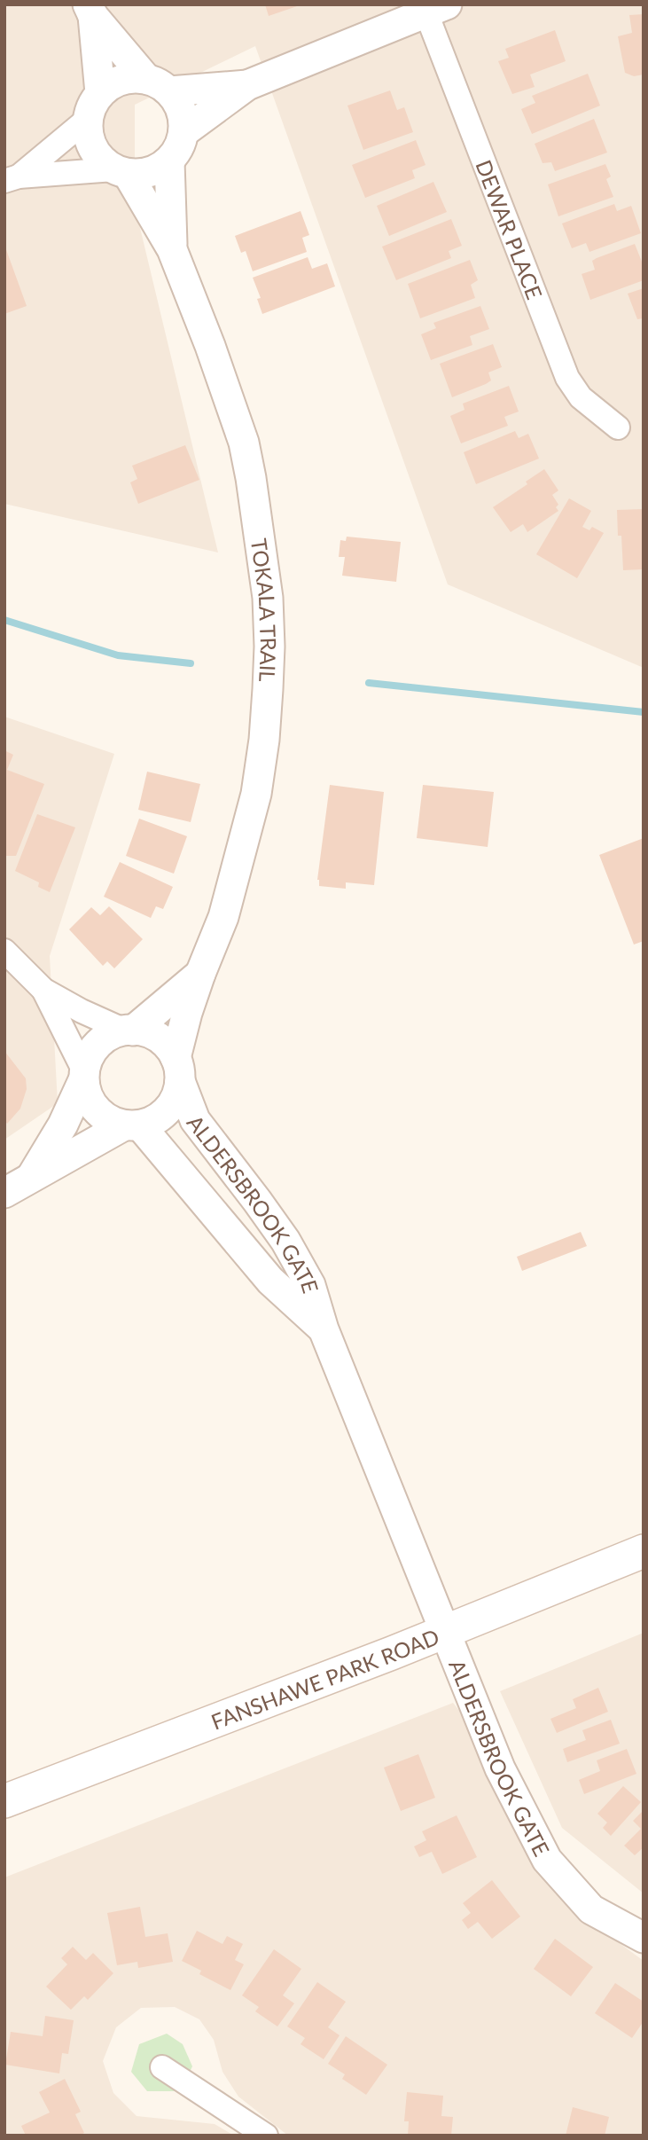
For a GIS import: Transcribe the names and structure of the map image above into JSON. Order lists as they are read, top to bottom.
{
  "streets": {
    "main road": ["FANSHAWE PARK ROAD"],
    "street": ["DEWAR PLACE", "TOKALA TRAIL", "ALDERSBROOK GATE"]
  },
  "crossings": [
    ["TOKALA TRAIL", "ALDERSBROOK GATE"],
    ["ALDERSBROOK GATE", "FANSHAWE PARK ROAD"]
  ]
}
